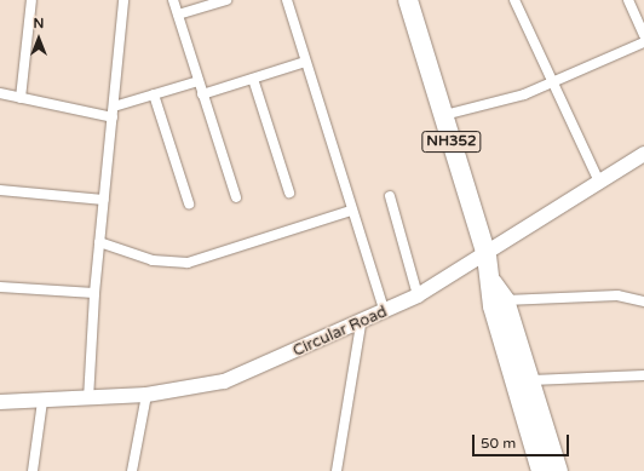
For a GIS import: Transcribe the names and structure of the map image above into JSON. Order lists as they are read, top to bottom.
{
  "streets": {
    "highway": ["NH352"],
    "main road": ["Circular Road"]
  },
  "crossings": [
    ["NH352", "Circular Road"]
  ],
  "scale_bar": "50 m",
  "north": "top"
}
